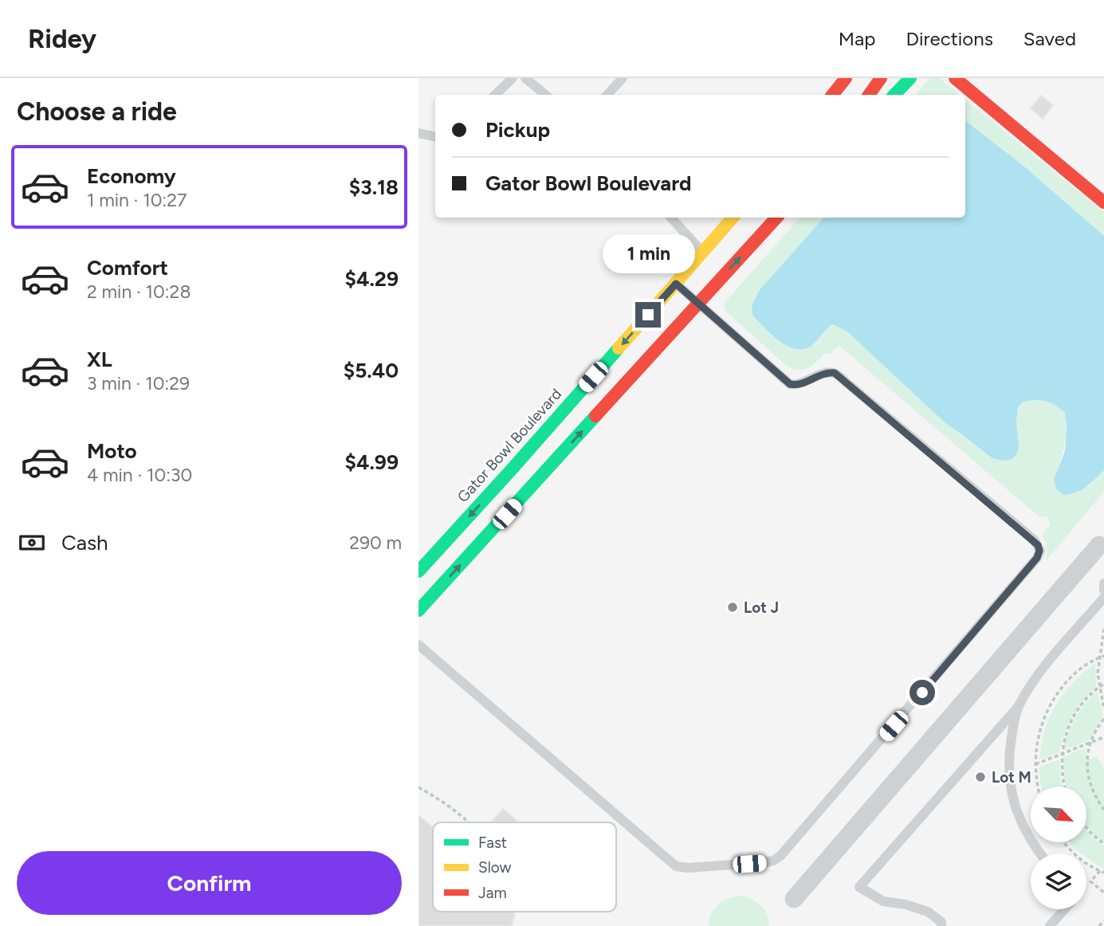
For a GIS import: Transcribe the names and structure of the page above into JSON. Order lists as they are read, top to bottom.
{
  "streets": {
    "main road": ["Gator Bowl Boulevard"]
  },
  "places": ["Lot J", "Lot M"],
  "legend": ["Fast", "Slow", "Jam"],
  "north": "bottom right",
  "page": {
    "header": "Ridey",
    "nav": ["Map", "Directions", "Saved"],
    "heading": "Choose a ride",
    "banner": ["Pickup", "Gator Bowl Boulevard"],
    "list": [
      {
        "name": "Economy",
        "note": "1 min · 10:27",
        "value": "$3.18"
      },
      {
        "name": "Comfort",
        "note": "2 min · 10:28",
        "value": "$4.29"
      },
      {
        "name": "XL",
        "note": "3 min · 10:29",
        "value": "$5.40"
      },
      {
        "name": "Moto",
        "note": "4 min · 10:30",
        "value": "$4.99"
      }
    ],
    "bubble": "1 min",
    "pay": ["Cash", "290 m"],
    "buttons": "Confirm"
  }
}
